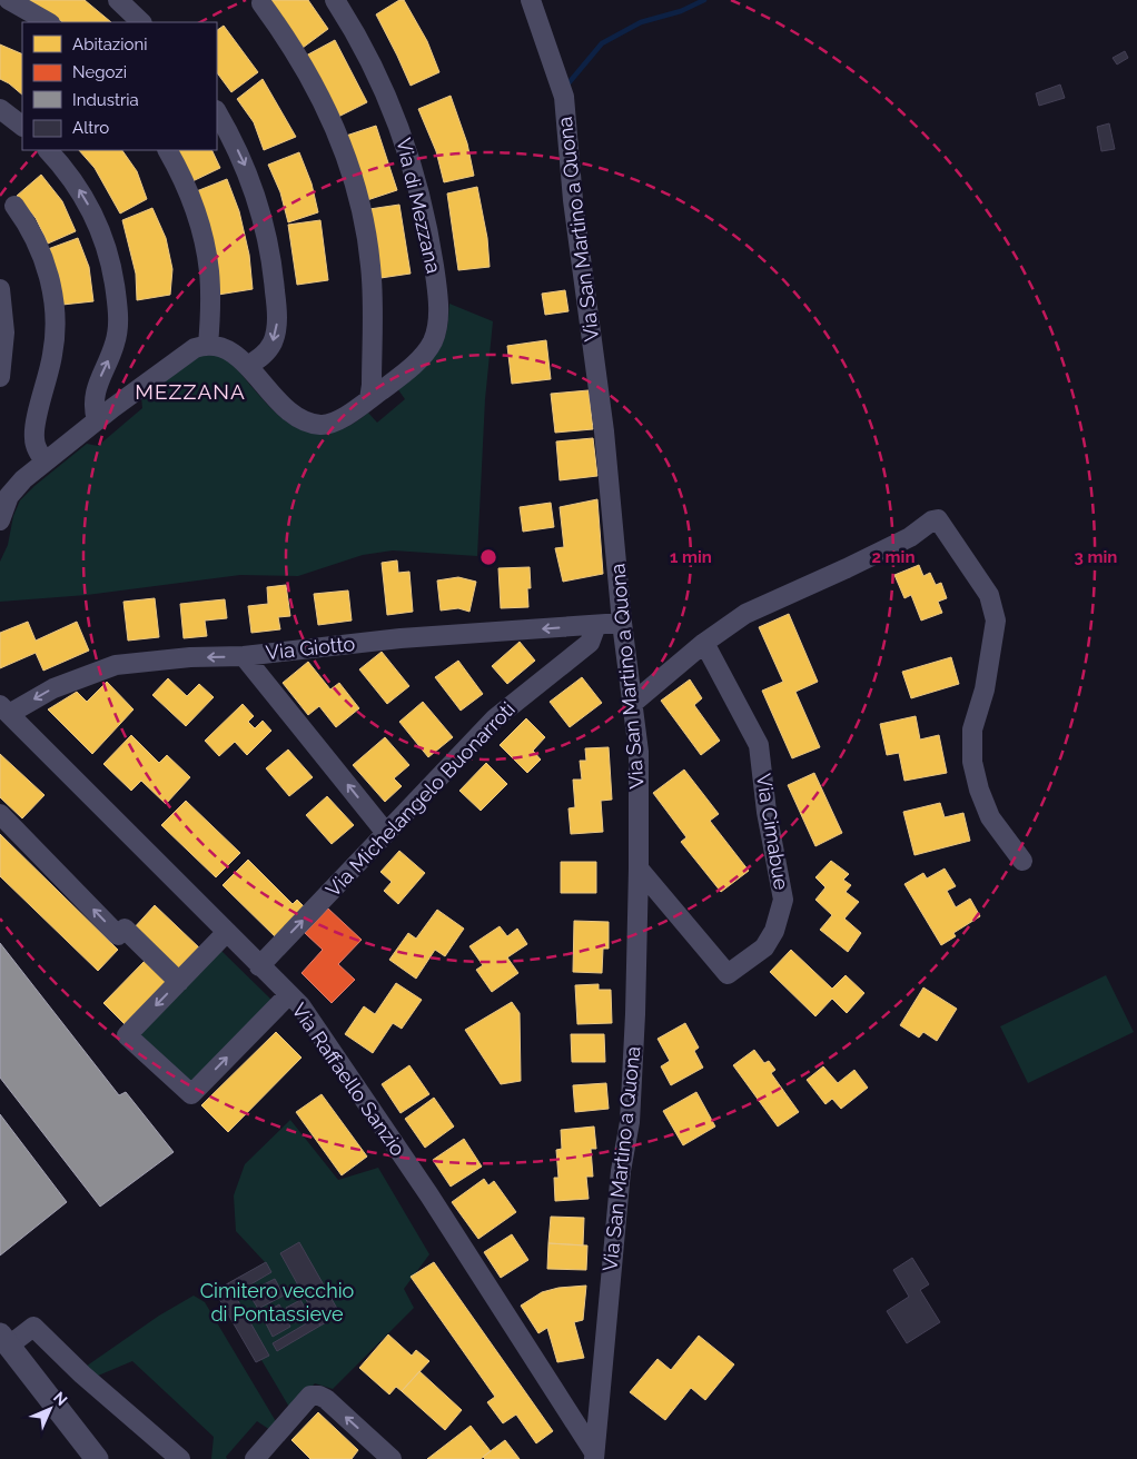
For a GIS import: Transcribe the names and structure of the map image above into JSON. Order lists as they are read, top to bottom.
{
  "streets": {
    "street": [
      "Via di Mezzana",
      "Via San Martino a Quona",
      "Via Giotto",
      "Via Michelangelo Buonarroti",
      "Via Cimabue",
      "Via Raffaello Sanzio"
    ]
  },
  "crossings": [
    ["Via San Martino a Quona", "Via Giotto"],
    ["Via San Martino a Quona", "Via Michelangelo Buonarroti"],
    ["Via San Martino a Quona", "Via Cimabue"],
    ["Via San Martino a Quona", "Via Raffaello Sanzio"],
    ["Via Giotto", "Via Michelangelo Buonarroti"],
    ["Via Giotto", "Via Raffaello Sanzio"],
    ["Via Michelangelo Buonarroti", "Via Raffaello Sanzio"]
  ],
  "one_way": ["Via Giotto", "Via Michelangelo Buonarroti"],
  "districts": ["MEZZANA"],
  "parks": ["Cimitero vecchio di Pontassieve"],
  "legend": [
    "Abitazioni",
    "Negozi",
    "Industria",
    "Altro"
  ],
  "north": "top right",
  "rings": ["1 min", "2 min", "3 min"]
}
